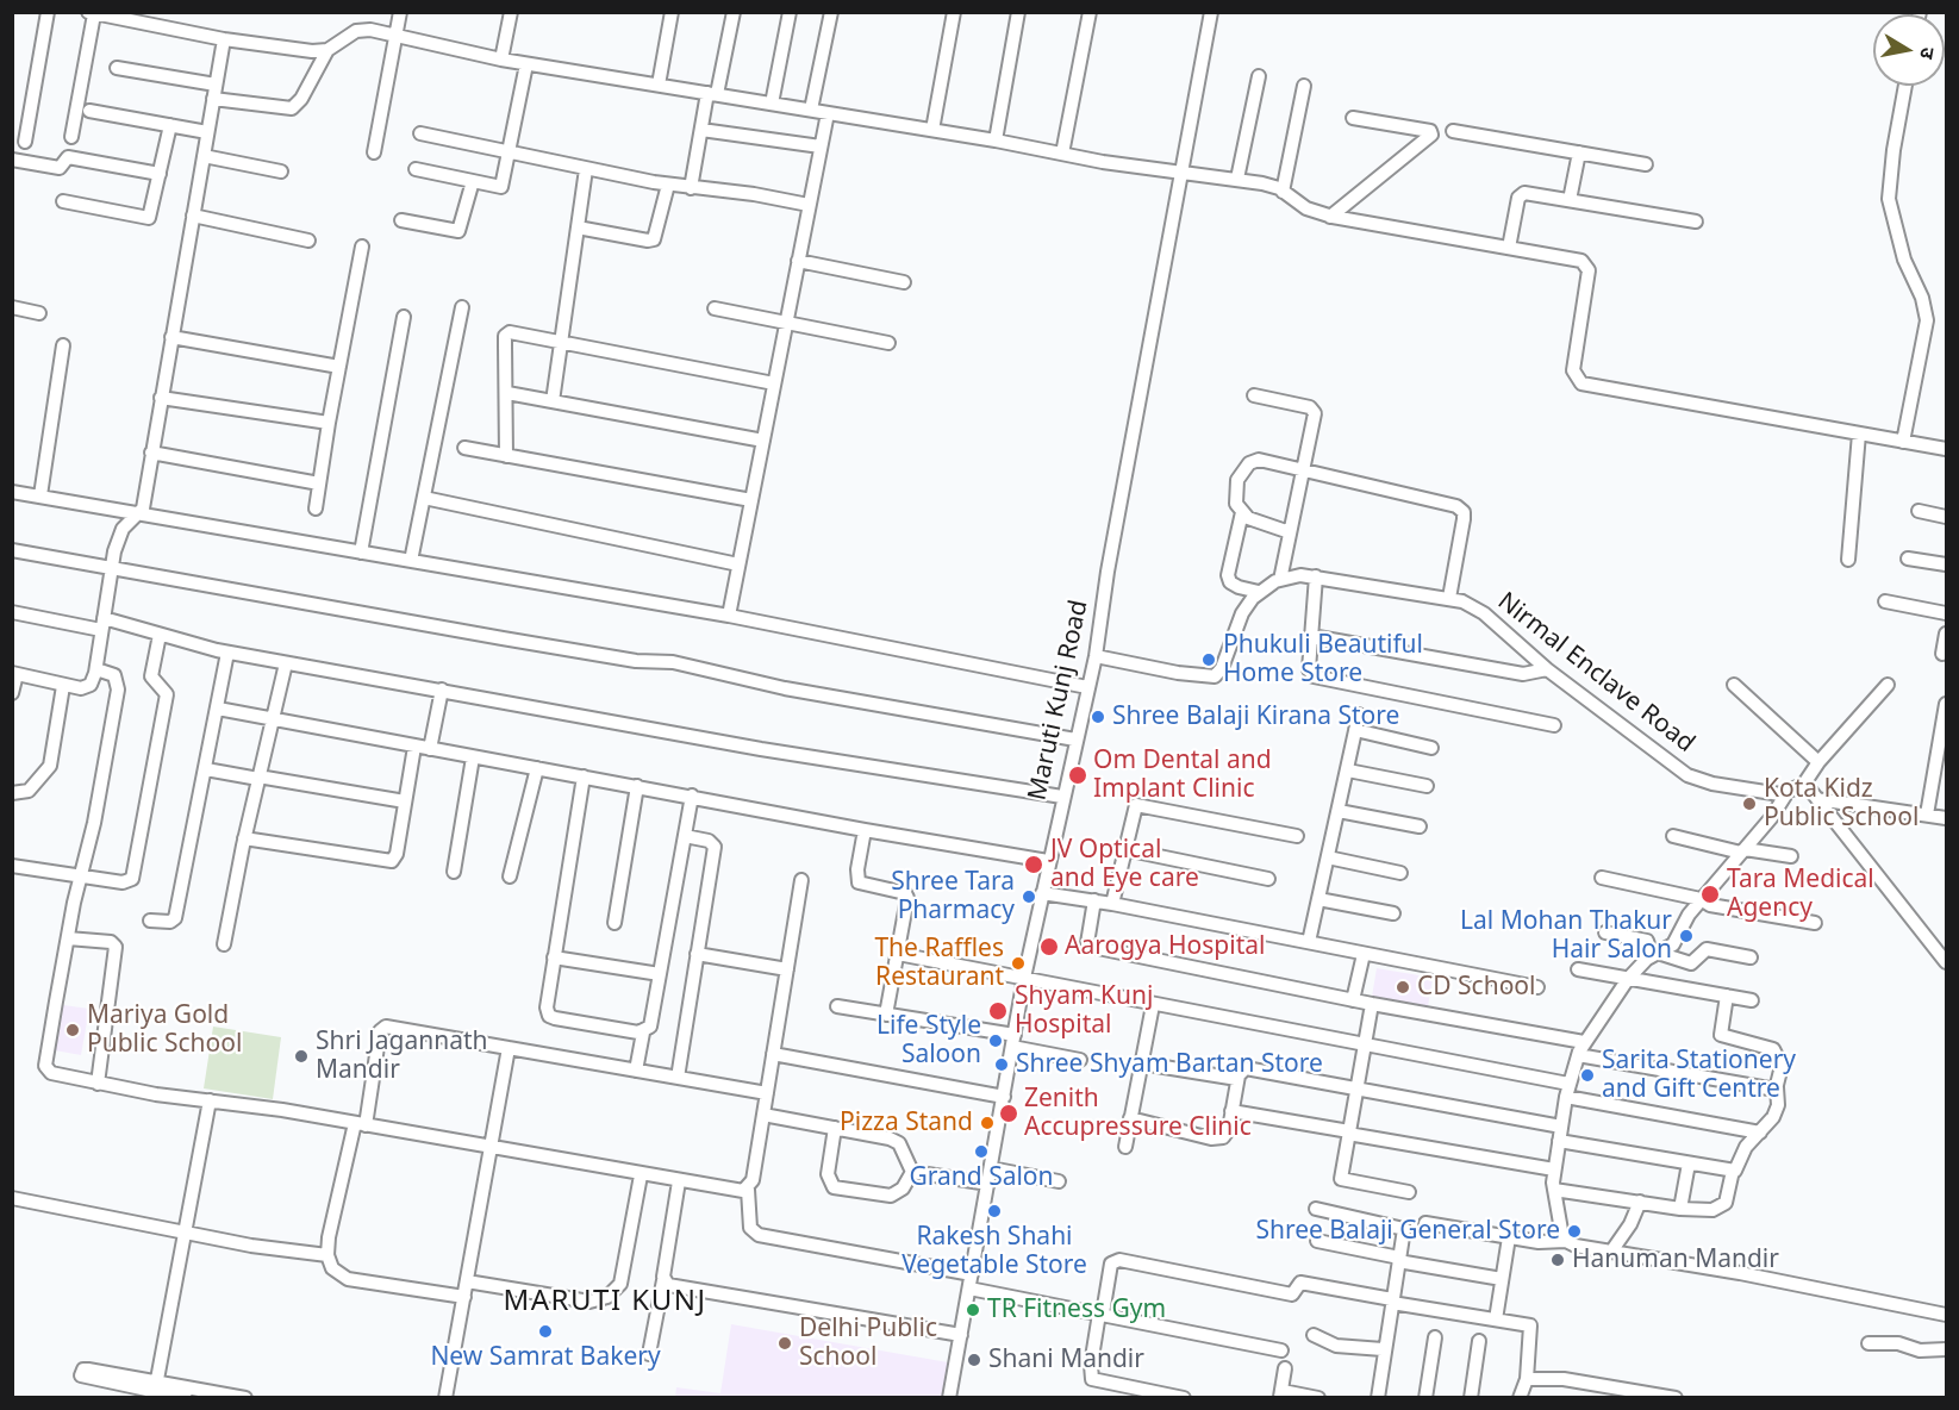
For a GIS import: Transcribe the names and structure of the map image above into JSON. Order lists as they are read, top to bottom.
{
  "streets": {
    "street": ["Nirmal Enclave Road", "Maruti Kunj Road"]
  },
  "crossings": [
    ["Nirmal Enclave Road", "Maruti Kunj Road"]
  ],
  "districts": ["MARUTI KUNJ"],
  "places": [
    "Phukuli Beautiful Home Store",
    "Shree Balaji Kirana Store",
    "Om Dental and Implant Clinic",
    "Kota Kidz Public School",
    "JV Optical and Eye care",
    "Tara Medical Agency",
    "Shree Tara Pharmacy",
    "Lal Mohan Thakur Hair Salon",
    "Aarogya Hospital",
    "The Raffles Restaurant",
    "CD School",
    "Shyam Kunj Hospital",
    "Mariya Gold Public School",
    "Life Style Saloon",
    "Shri Jagannath Mandir",
    "Shree Shyam Bartan Store",
    "Sarita Stationery and Gift Centre",
    "Zenith Accupressure Clinic",
    "Pizza Stand",
    "Grand Salon",
    "Rakesh Shahi Vegetable Store",
    "Shree Balaji General Store",
    "Hanuman Mandir",
    "TR Fitness Gym",
    "New Samrat Bakery",
    "Delhi Public School",
    "Shani Mandir"
  ],
  "north": "right"
}
